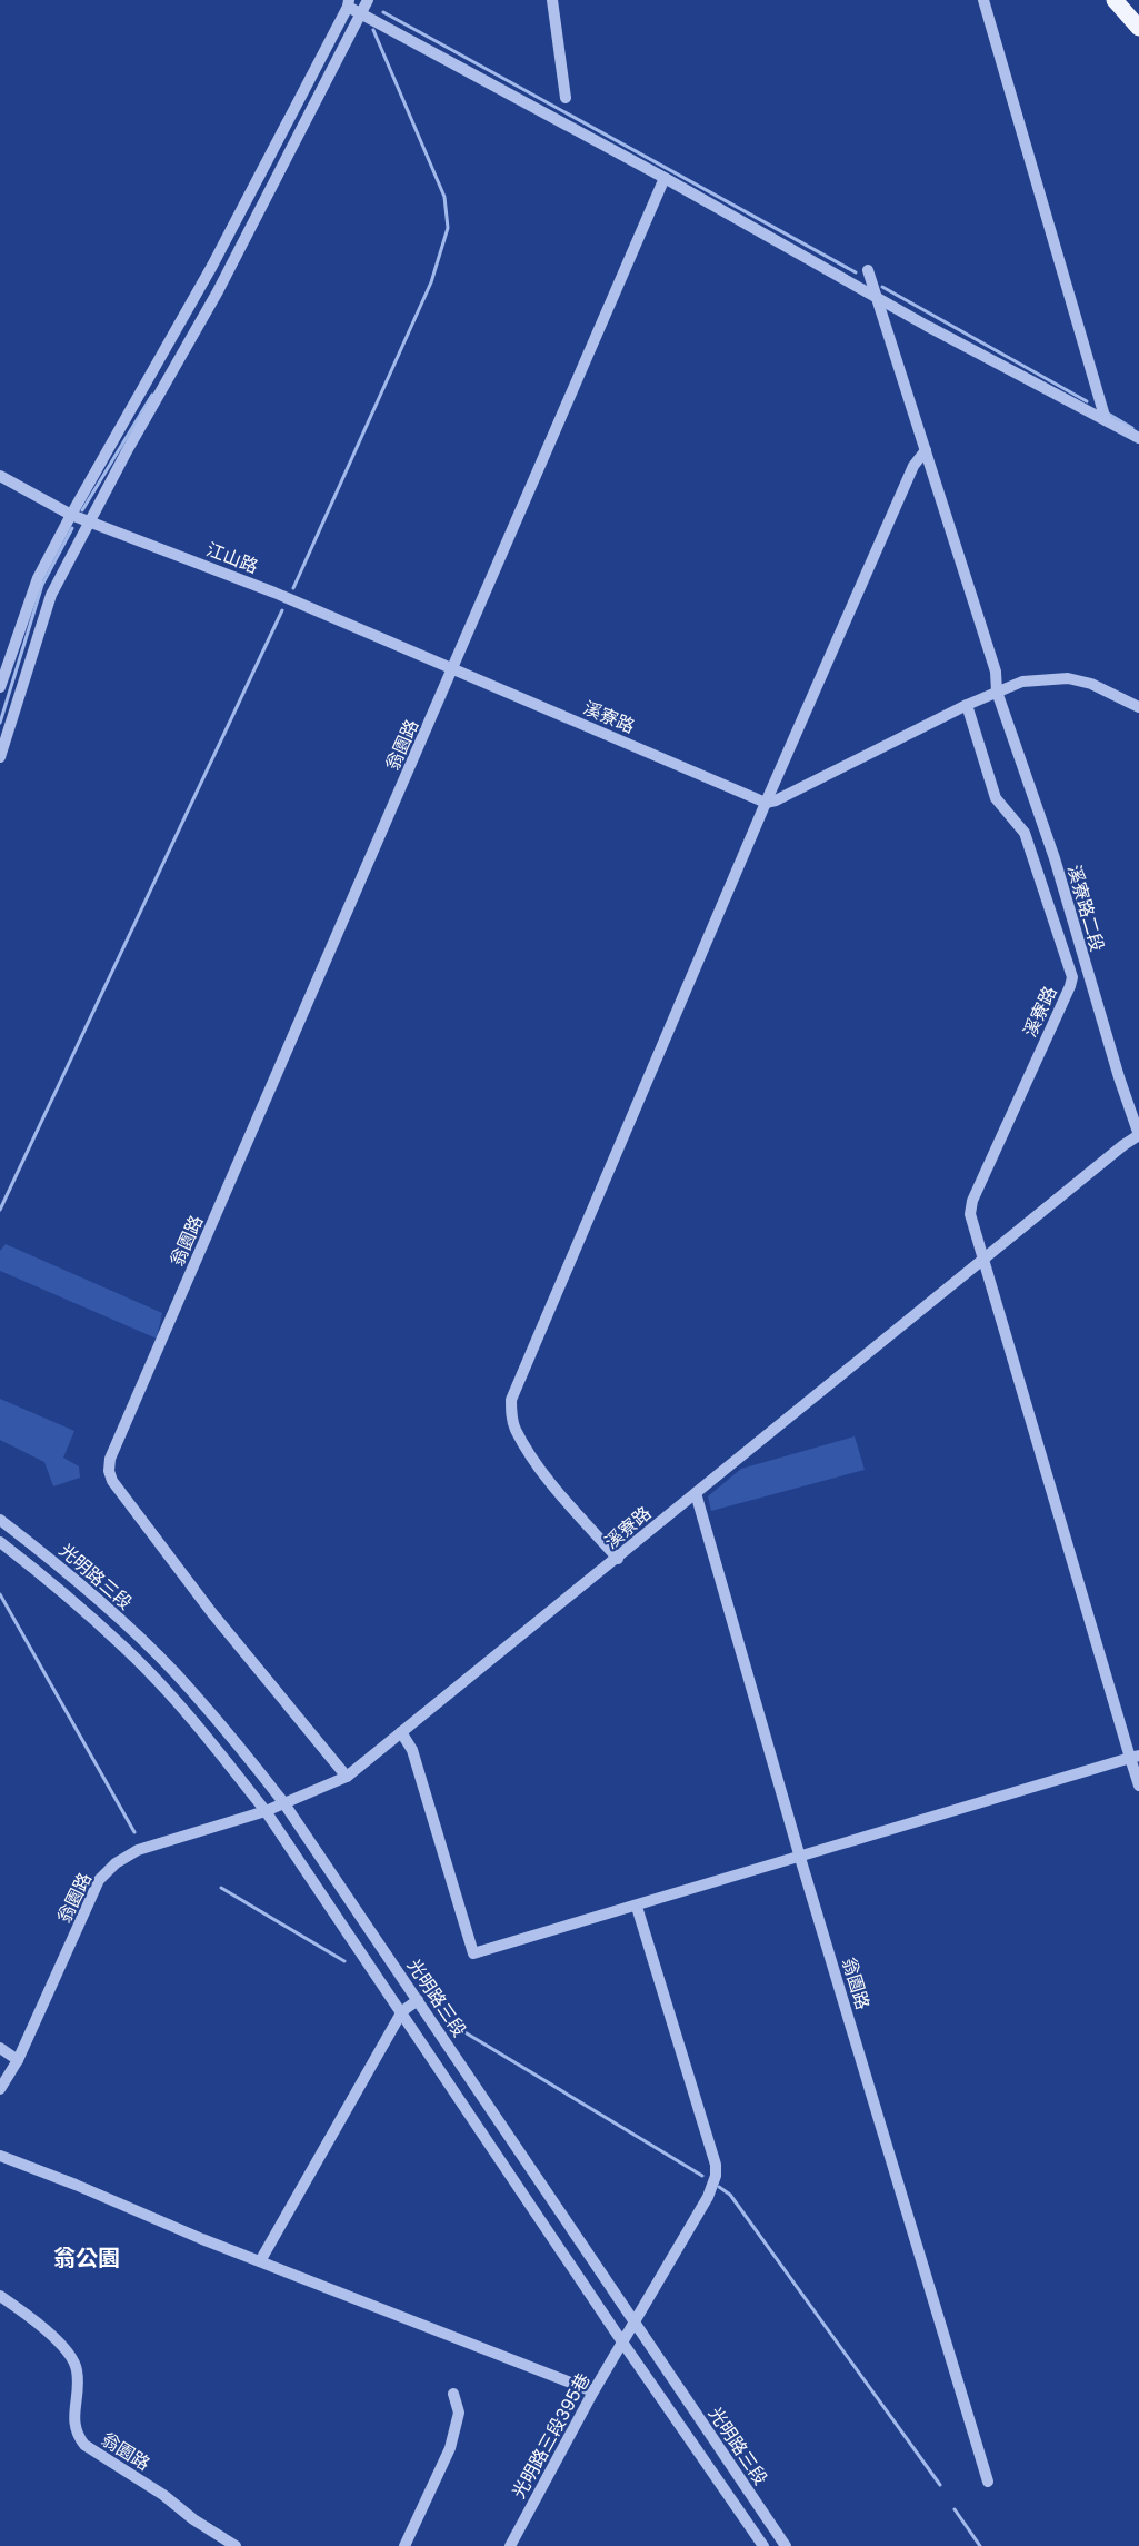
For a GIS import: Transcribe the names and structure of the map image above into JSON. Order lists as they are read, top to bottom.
{
  "streets": {
    "street": [
      "江山路",
      "溪寮路",
      "翁園路",
      "溪寮路二段",
      "光明路三段",
      "光明路三段395巷"
    ]
  },
  "crossings": [
    ["江山路", "溪寮路"],
    ["江山路", "翁園路"],
    ["溪寮路", "翁園路"],
    ["溪寮路", "溪寮路二段"],
    ["溪寮路", "光明路三段"],
    ["翁園路", "光明路三段"],
    ["光明路三段", "光明路三段395巷"]
  ],
  "districts": ["翁公園"]
}
